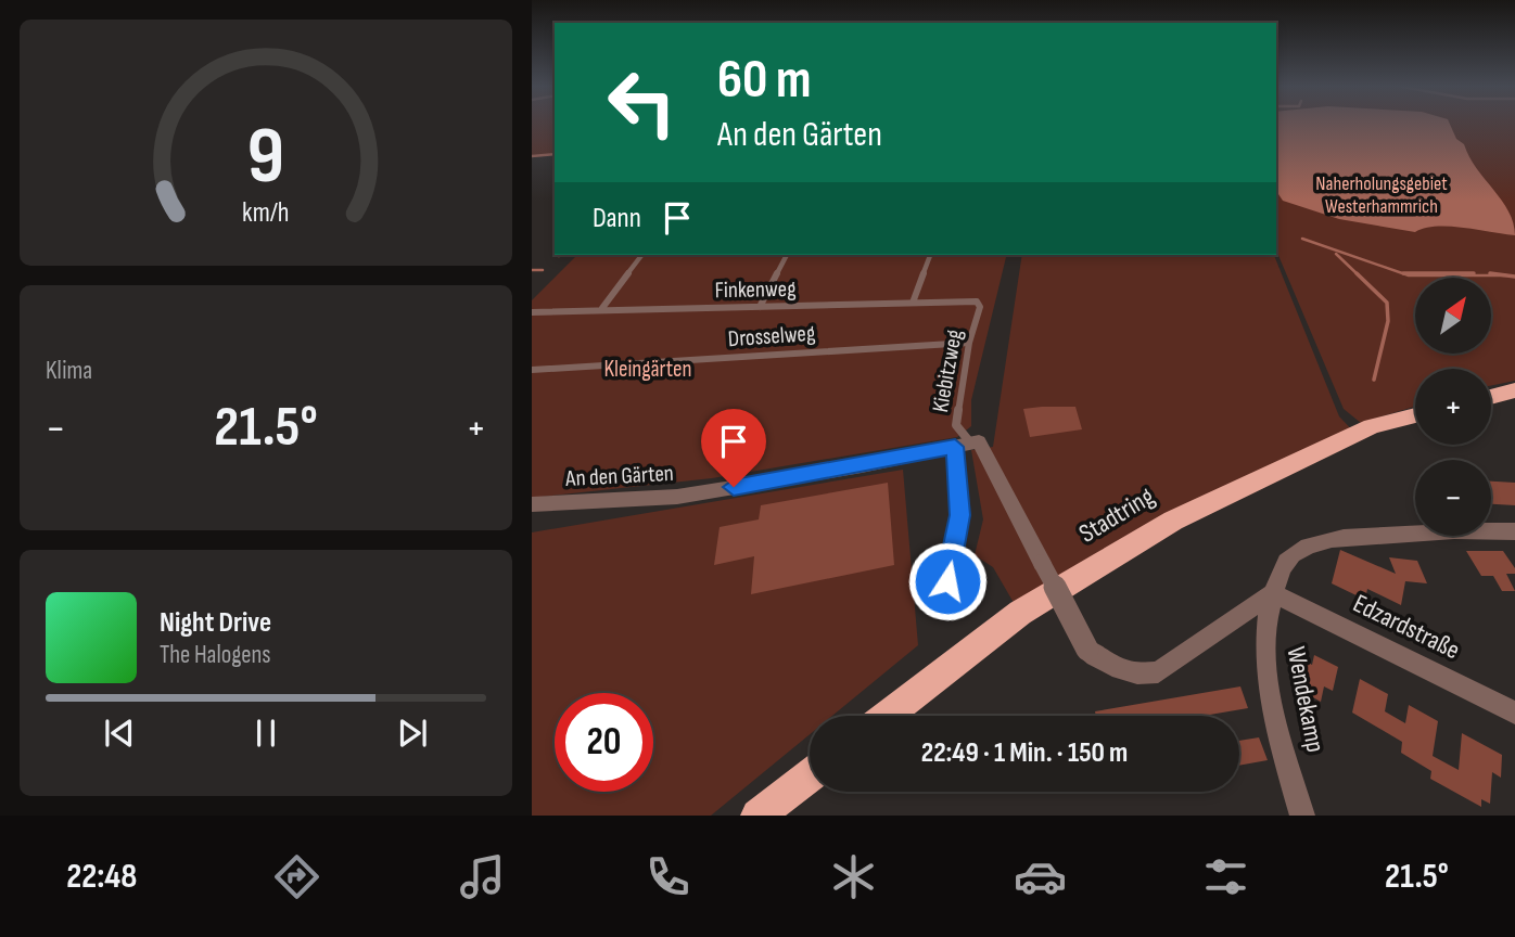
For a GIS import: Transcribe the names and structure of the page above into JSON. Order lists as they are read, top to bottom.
{
  "streets": {
    "highway": ["Stadtring"],
    "street": ["An den Gärten", "Edzardstraße", "Wendekamp"],
    "lane": ["Finkenweg", "Drosselweg", "Kiebitzweg"]
  },
  "crossings": [
    ["Finkenweg", "Kiebitzweg"],
    ["Drosselweg", "Kiebitzweg"],
    ["Kiebitzweg", "An den Gärten"],
    ["Edzardstraße", "Wendekamp"]
  ],
  "parks": ["Naherholungsgebiet Westerhammrich", "Kleingärten"],
  "north": "top right",
  "page": {
    "turn": ["60 m", "An den Gärten"],
    "then": "Dann",
    "map_buttons": ["+", "−"],
    "tile": "Klima",
    "heat": ["−", "21.5°", "+"],
    "song": ["Night Drive", "The Halogens"],
    "limit": "20",
    "trip": "22:49 · 1 Min. · 150 m",
    "tabs": ["22:48", "21.5°"],
    "gauge": ["9", "km/h"]
  }
}
